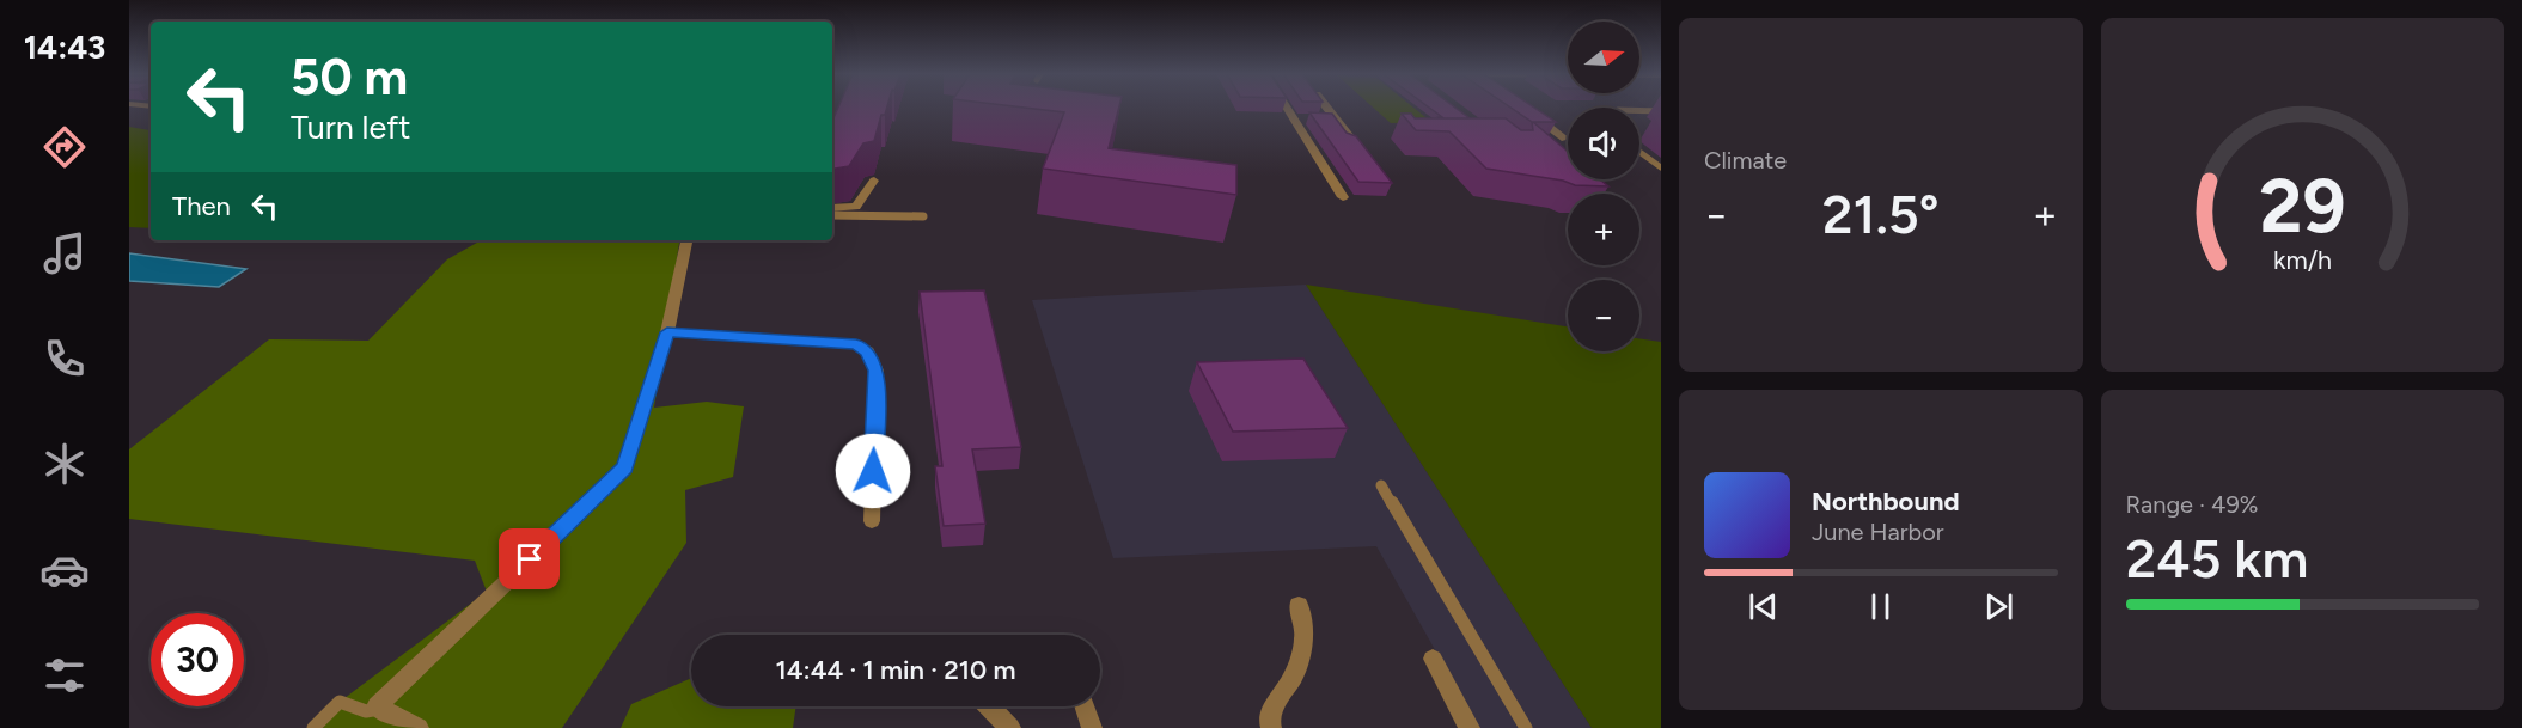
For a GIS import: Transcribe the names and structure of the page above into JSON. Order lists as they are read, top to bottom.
{
  "north": "right",
  "page": {
    "tabs": "14:43",
    "tile": [
      "Climate",
      ["Range · 49%", "245 km"]
    ],
    "map_buttons": ["+", "−"],
    "turn": ["50 m", "Turn left"],
    "then": "Then",
    "heat": ["−", "21.5°", "+"],
    "song": ["Northbound", "June Harbor"],
    "limit": "30",
    "trip": "14:44 · 1 min · 210 m",
    "gauge": ["29", "km/h"]
  }
}
